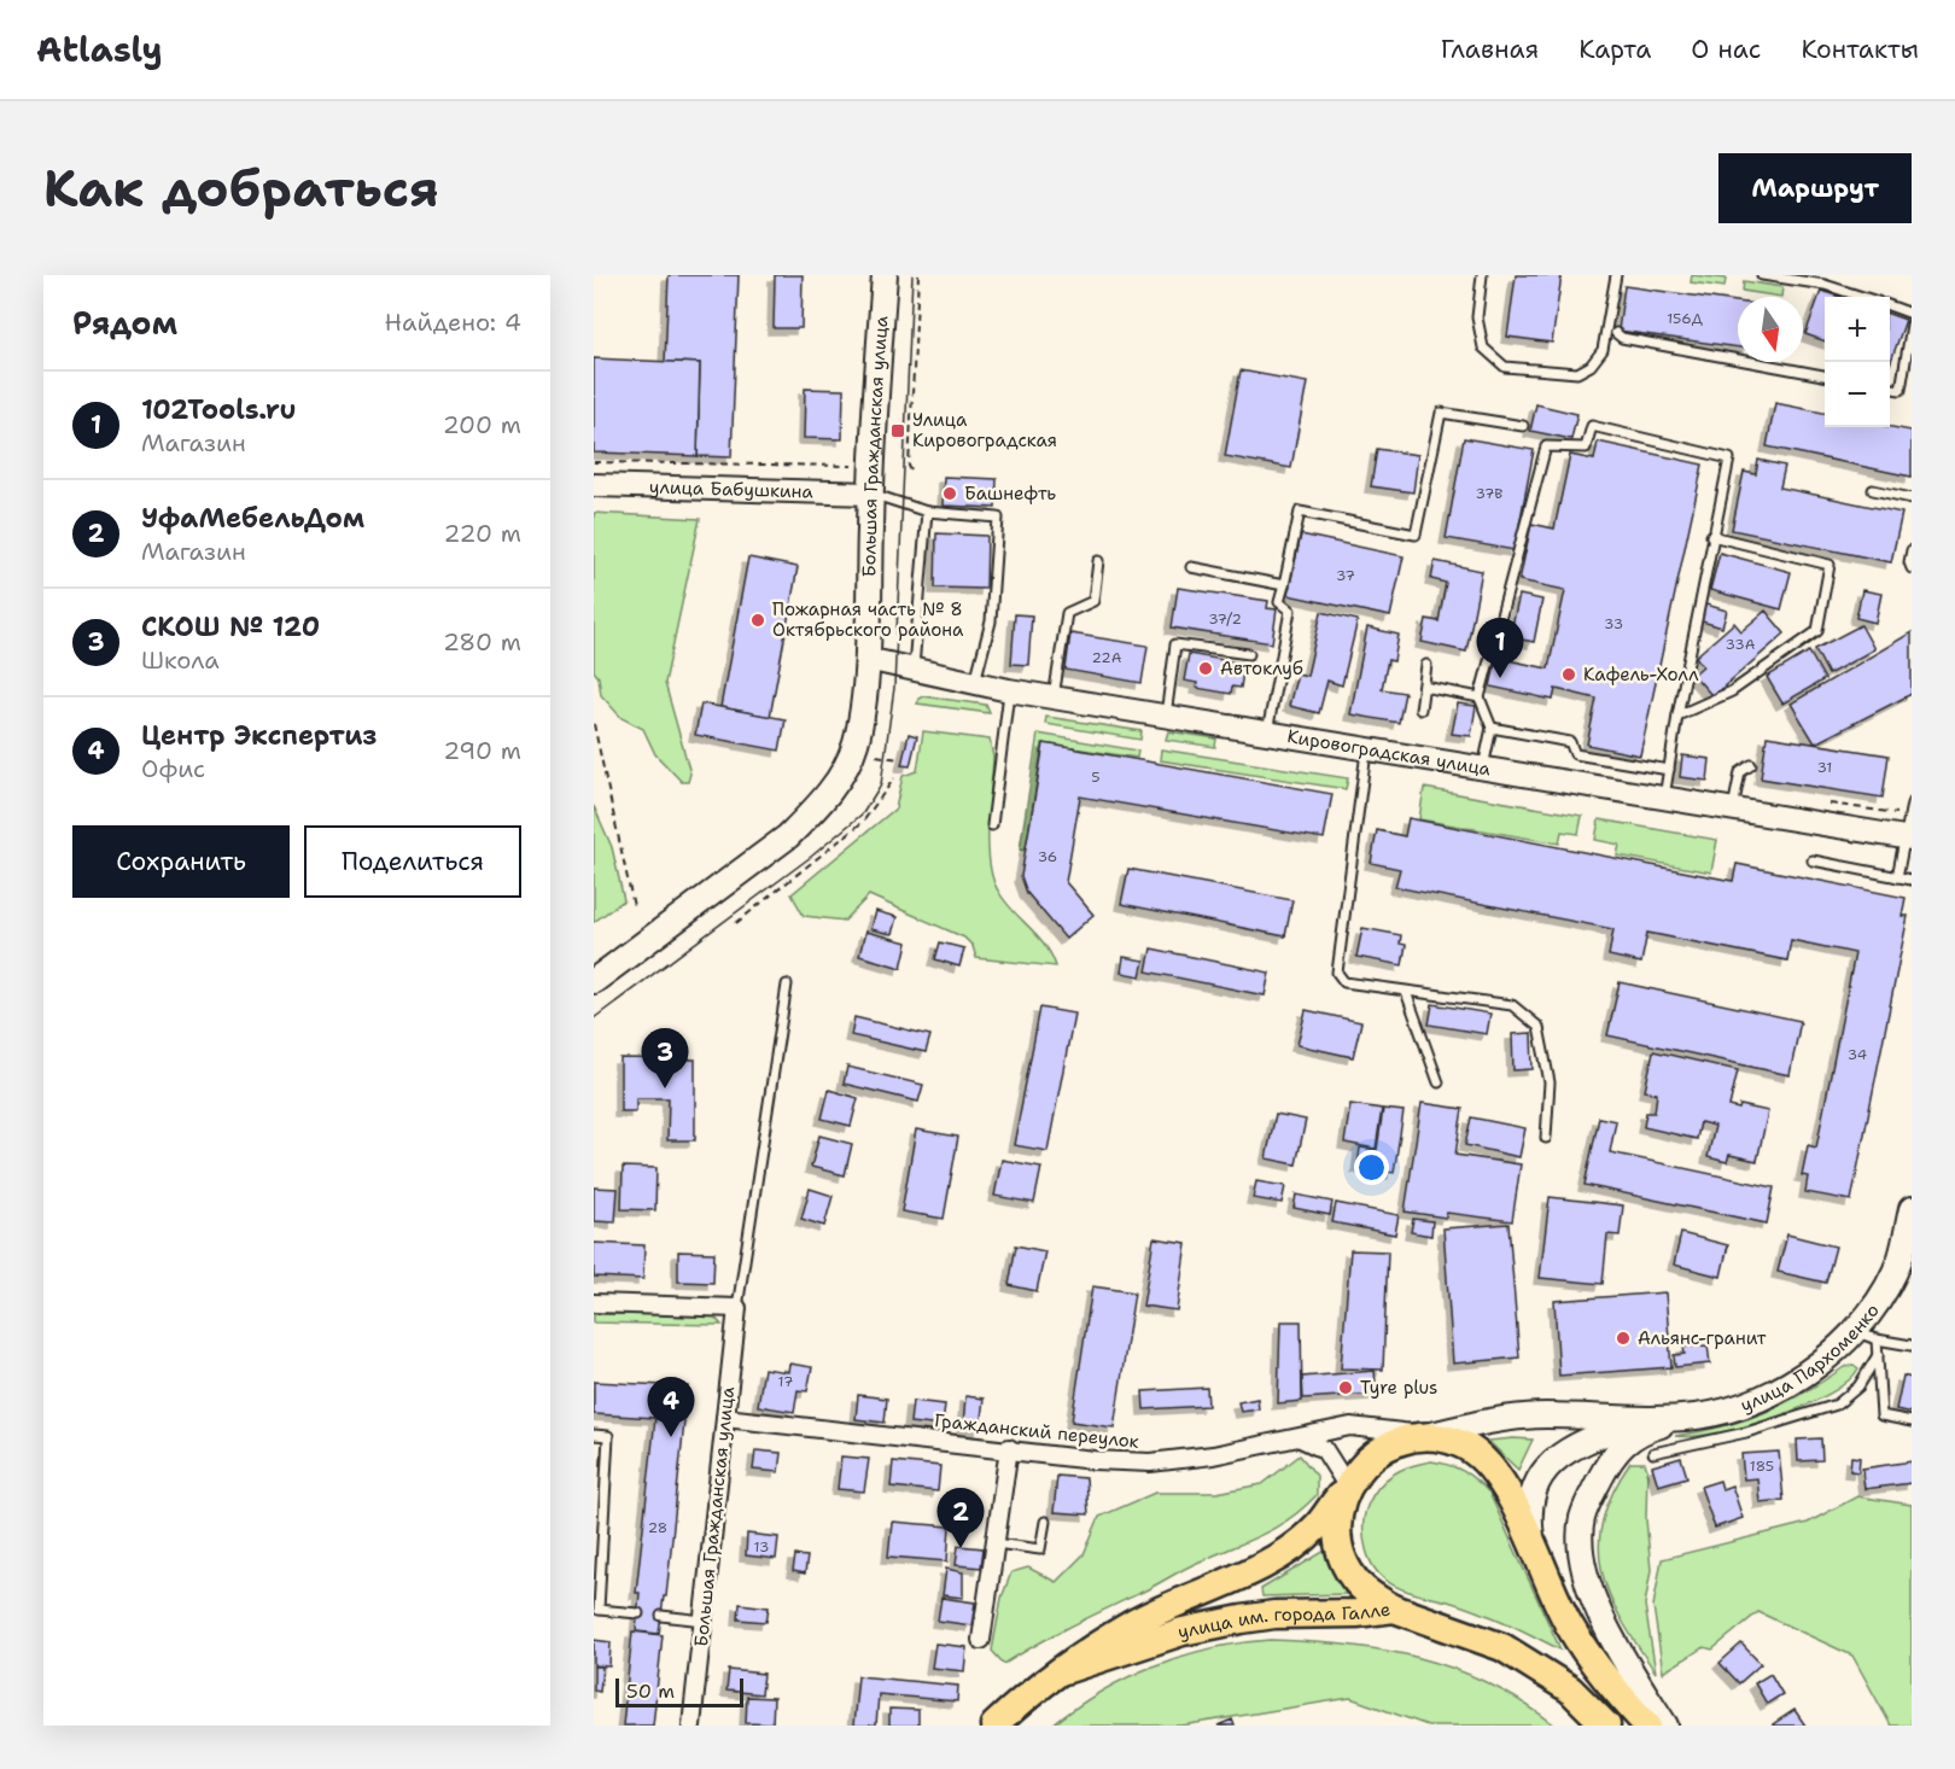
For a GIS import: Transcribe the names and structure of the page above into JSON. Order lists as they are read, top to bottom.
{
  "streets": {
    "main road": ["Большая Гражданская улица", "улица Пархоменко", "улица им. города Галле"],
    "street": ["улица Бабушкина", "Кировоградская улица", "Гражданский переулок"]
  },
  "crossings": [
    ["Большая Гражданская улица", "улица Бабушкина"],
    ["Большая Гражданская улица", "Кировоградская улица"],
    ["Большая Гражданская улица", "Гражданский переулок"],
    ["улица Пархоменко", "Гражданский переулок"],
    ["улица Пархоменко", "улица им. города Галле"],
    ["Гражданский переулок", "улица им. города Галле"]
  ],
  "places": {
    "transit": ["Улица Кировоградская"],
    "other": [
      "Башнефть",
      "Пожарная часть № 8 Октябрьского района",
      "Автоклуб",
      "Кафель-Холл",
      "Альянс-гранит",
      "Tyre plus"
    ]
  },
  "house_numbers": [
    "156Д",
    "37В",
    "37",
    "37/2",
    "33",
    "33А",
    "22А",
    "31",
    "5",
    "36",
    "34",
    "17",
    "185",
    "28",
    "13"
  ],
  "scale_bar": "50 m",
  "north": "bottom",
  "page": {
    "header": "Atlasly",
    "nav": [
      "Главная",
      "Карта",
      "О нас",
      "Контакты"
    ],
    "buttons": [
      "Маршрут",
      ["Сохранить", "Поделиться"]
    ],
    "title": "Как добраться",
    "heading": ["Рядом", "Найдено: 4"],
    "map_buttons": ["+", "−"],
    "list": [
      {
        "mark": "1",
        "name": "102Tools.ru",
        "note": "Магазин",
        "value": "200 m"
      },
      {
        "mark": "2",
        "name": "УфаМебельДом",
        "note": "Магазин",
        "value": "220 m"
      },
      {
        "mark": "3",
        "name": "СКОШ № 120",
        "note": "Школа",
        "value": "280 m"
      },
      {
        "mark": "4",
        "name": "Центр Экспертиз",
        "note": "Офис",
        "value": "290 m"
      }
    ],
    "pins": [
      "1",
      "3",
      "4",
      "2"
    ],
    "scale": "50 m"
  }
}
